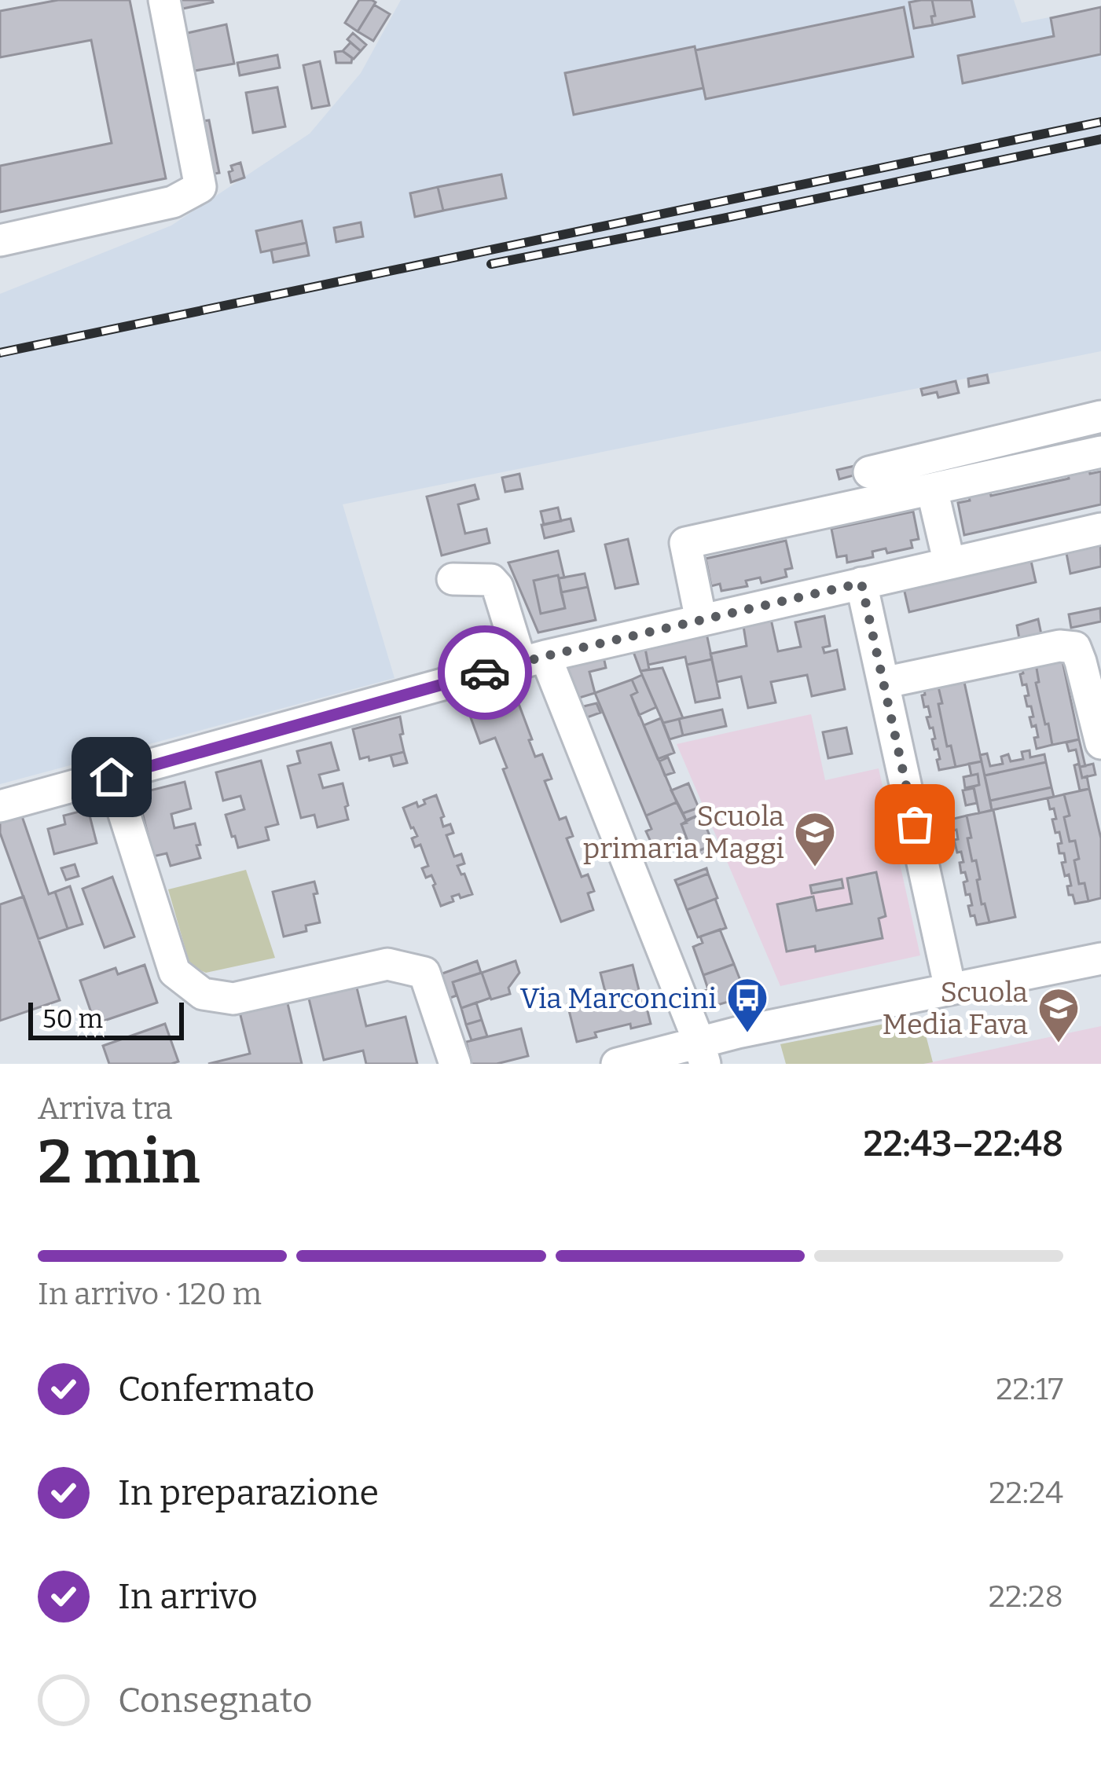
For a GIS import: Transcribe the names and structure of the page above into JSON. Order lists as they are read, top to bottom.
{
  "places": {
    "school or university": ["Scuola primaria Maggi", "Scuola Media Fava"],
    "bus stop": ["Via Marconcini"]
  },
  "scale_bar": "50 m",
  "page": {
    "scale": "50 m",
    "heading": ["2 min", "Arriva tra", "22:43–22:48"],
    "bar": "In arrivo · 120 m",
    "list": [
      ["Confermato", "22:17"],
      ["In preparazione", "22:24"],
      ["In arrivo", "22:28"],
      "Consegnato"
    ]
  }
}
